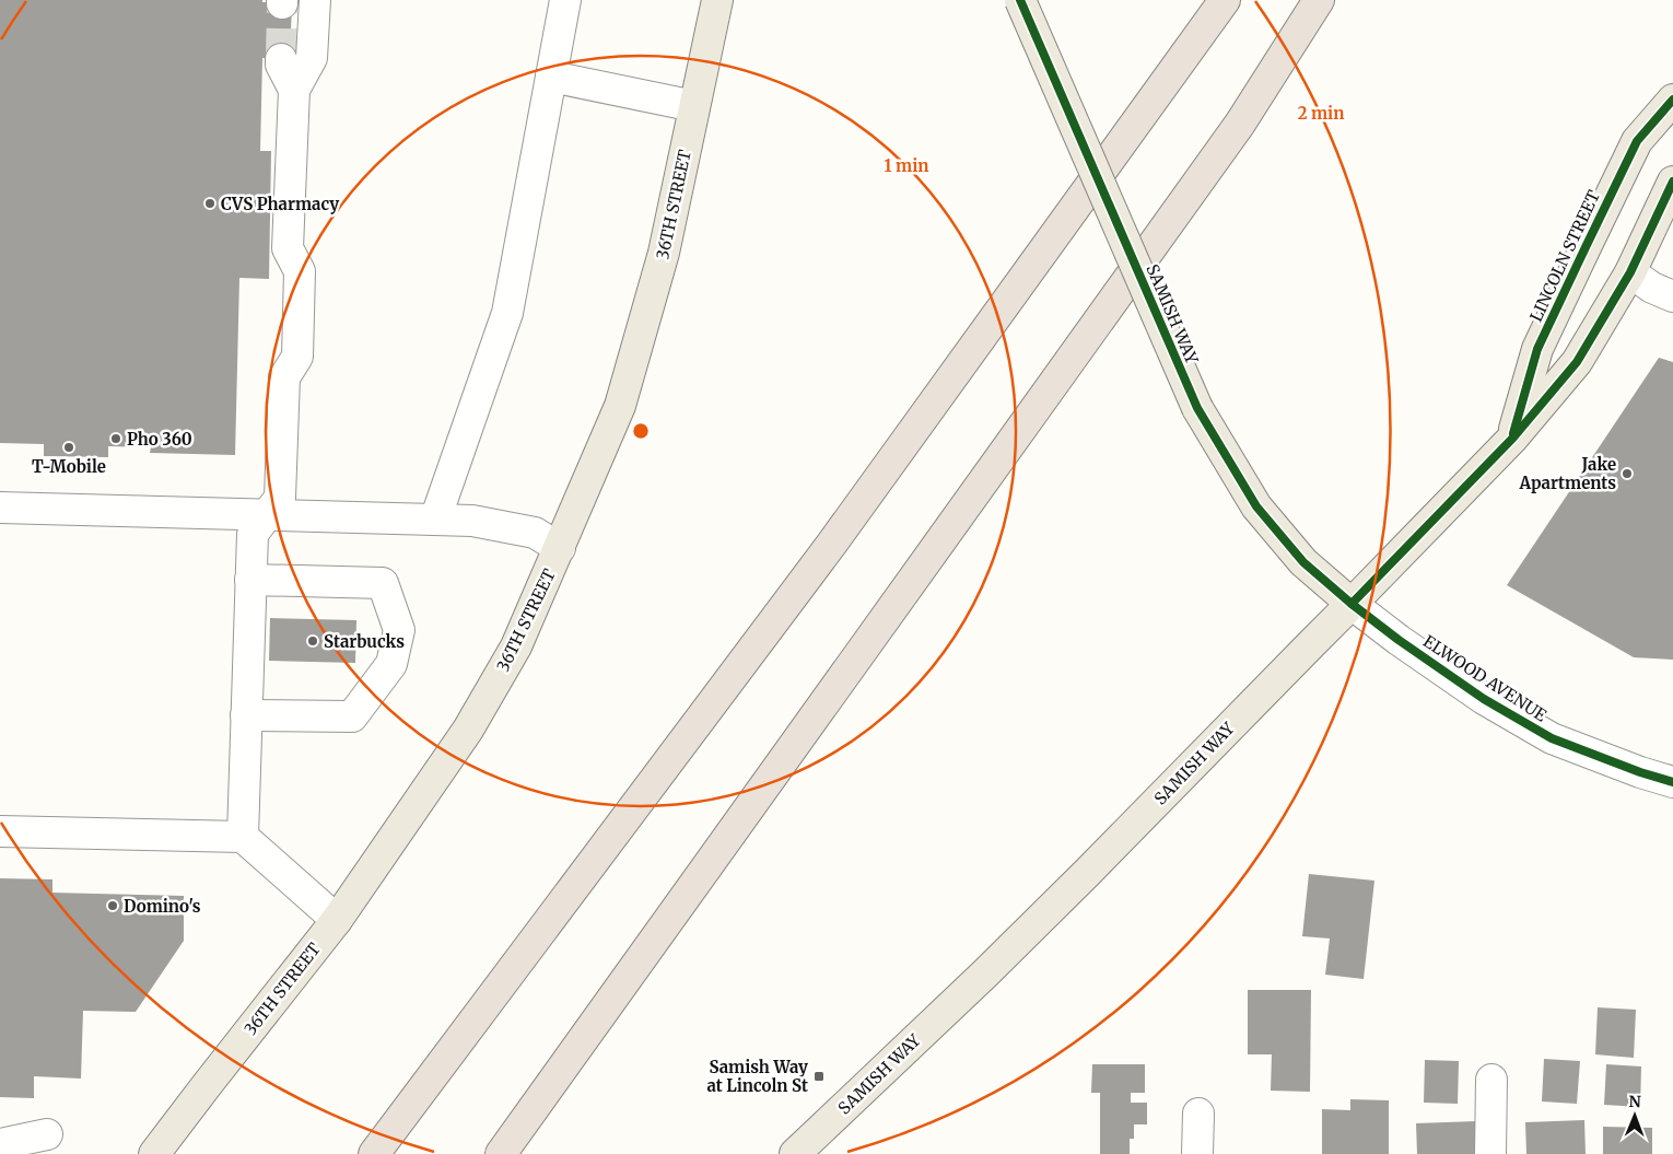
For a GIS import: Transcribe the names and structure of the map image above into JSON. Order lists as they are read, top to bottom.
{
  "streets": {
    "main road": ["36TH STREET", "LINCOLN STREET", "SAMISH WAY"],
    "street": ["ELWOOD AVENUE"]
  },
  "crossings": [
    ["LINCOLN STREET", "SAMISH WAY"],
    ["LINCOLN STREET", "ELWOOD AVENUE"],
    ["SAMISH WAY", "ELWOOD AVENUE"]
  ],
  "places": {
    "other": [
      "CVS Pharmacy",
      "Pho 360",
      "T-Mobile",
      "Jake Apartments",
      "Starbucks",
      "Domino's"
    ],
    "transit": ["Samish Way at Lincoln St"]
  },
  "north": "top",
  "rings": ["2 min", "1 min"]
}
